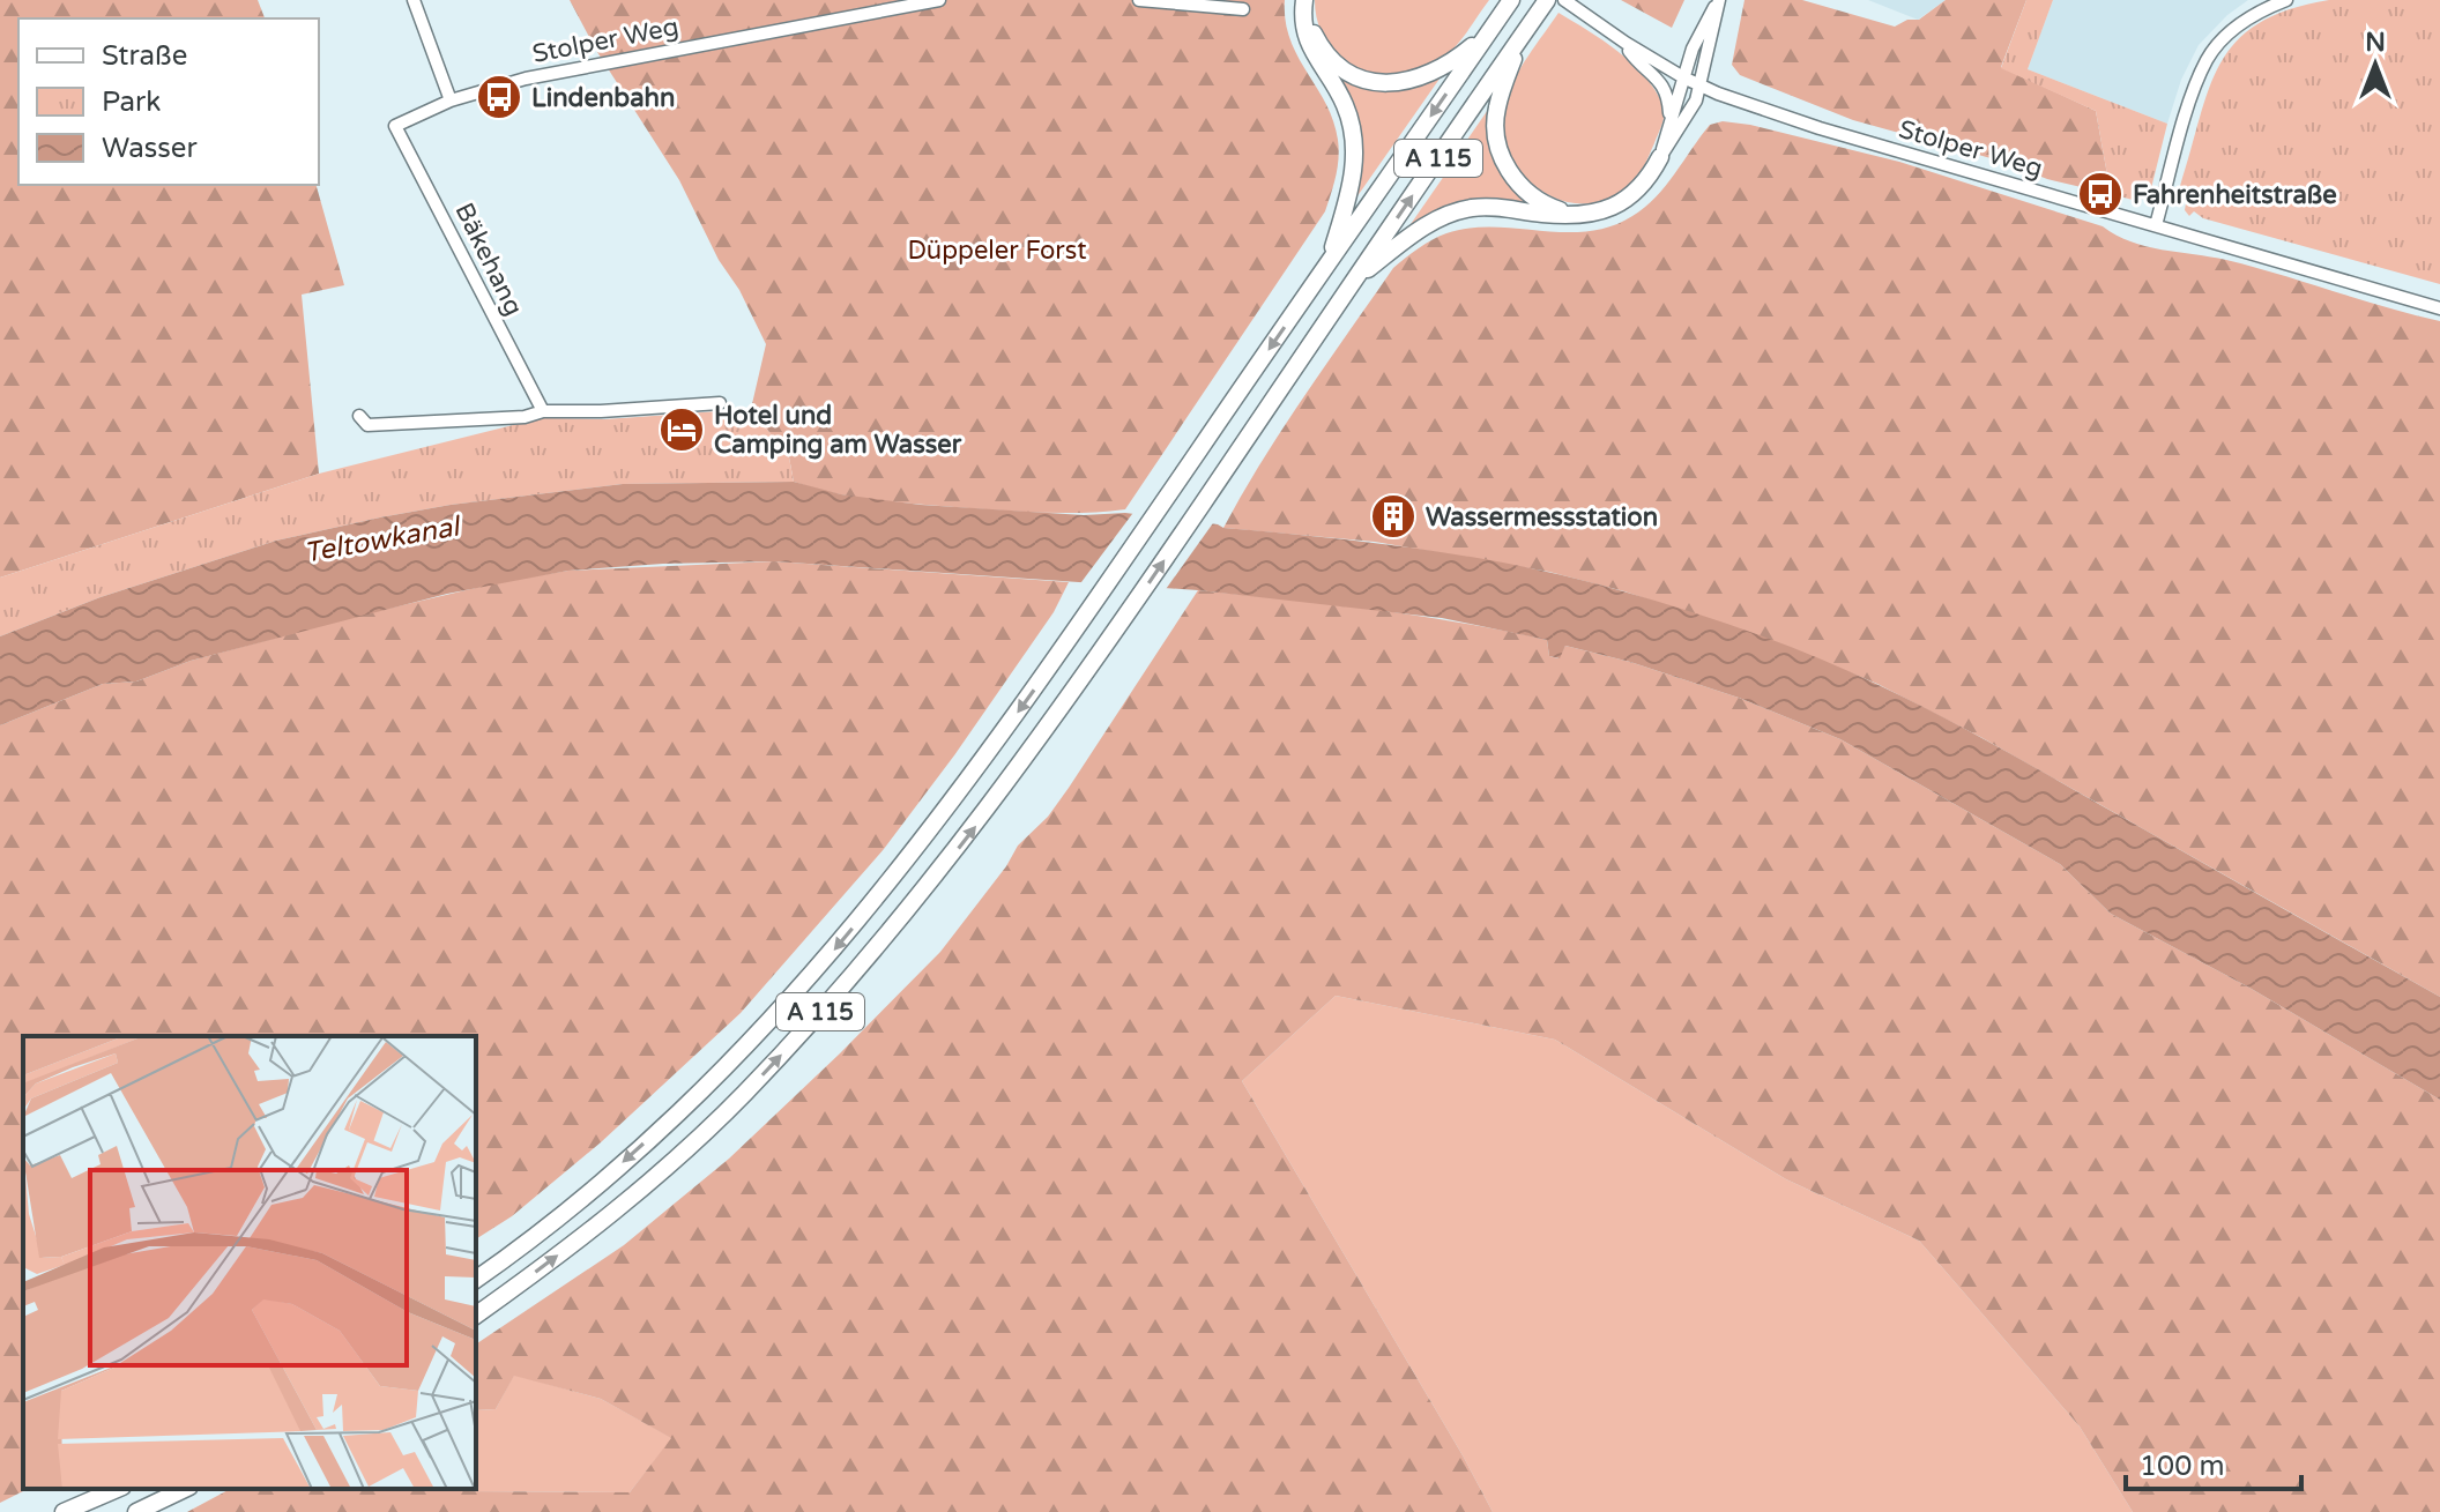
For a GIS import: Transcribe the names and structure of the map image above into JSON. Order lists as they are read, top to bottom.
{
  "streets": {
    "highway": ["A 115"],
    "street": ["Stolper Weg", "Bäkehang"]
  },
  "crossings": [
    ["Stolper Weg", "Bäkehang"]
  ],
  "water": ["Teltowkanal"],
  "parks": ["Düppeler Forst"],
  "places": {
    "bus stop": ["Lindenbahn", "Fahrenheitstraße"],
    "hotel": ["Hotel und Camping am Wasser"],
    "building": ["Wassermessstation"]
  },
  "legend": ["Straße", "Park", "Wasser"],
  "scale_bar": "100 m",
  "north": "top"
}
